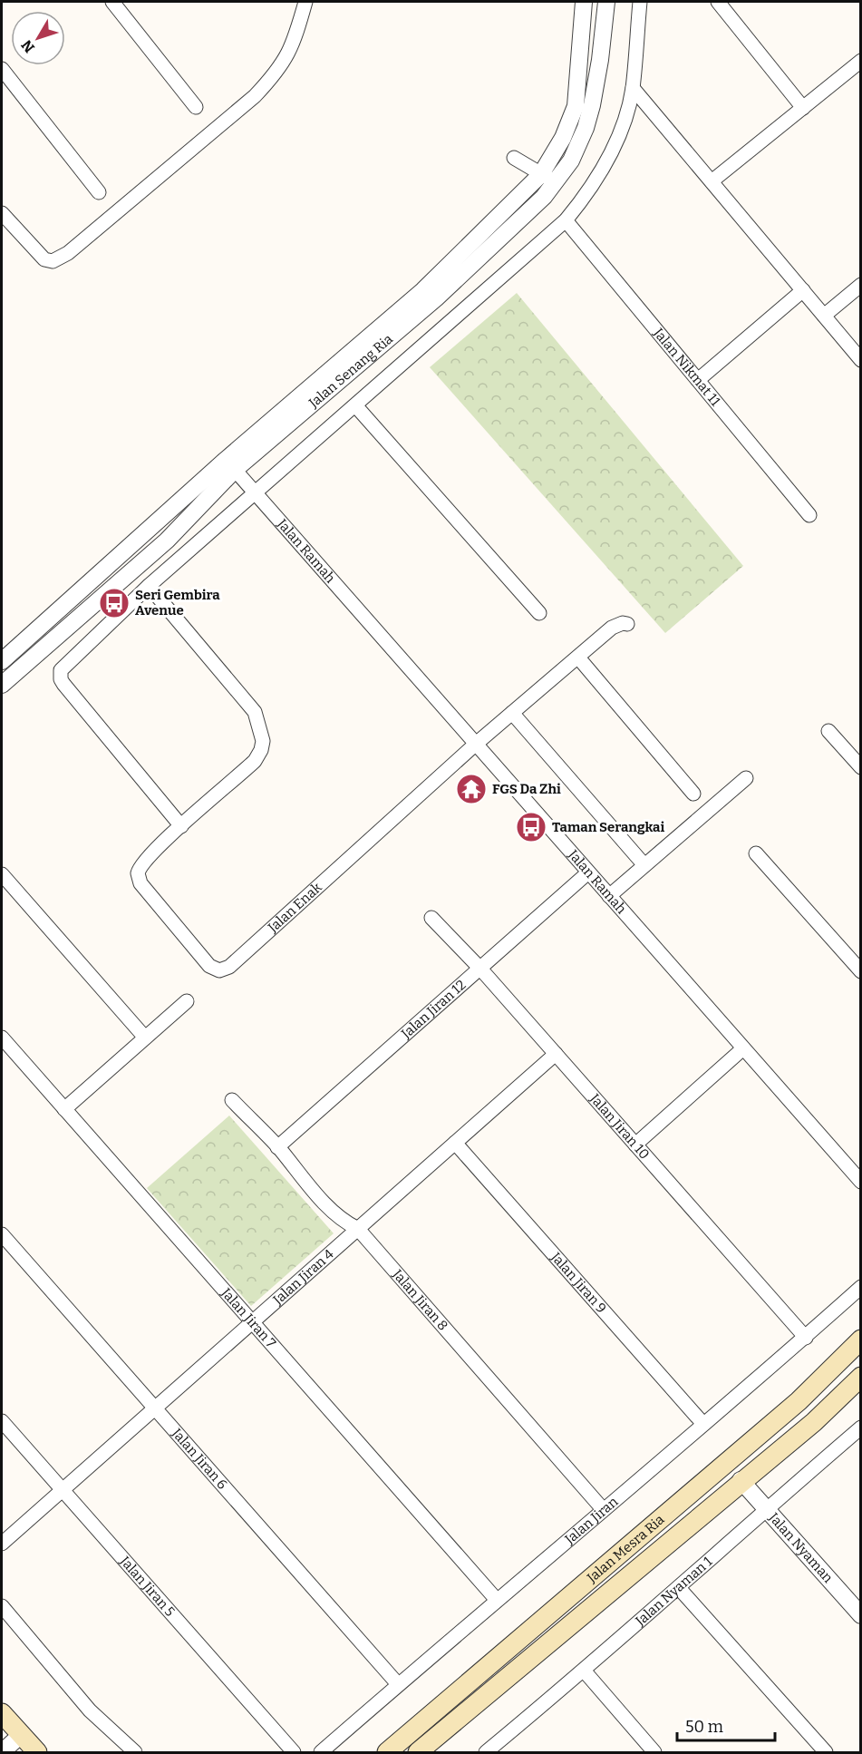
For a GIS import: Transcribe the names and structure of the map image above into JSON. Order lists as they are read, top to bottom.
{
  "streets": {
    "main road": ["Jalan Mesra Ria"],
    "street": [
      "Jalan Nikmat 11",
      "Jalan Senang Ria",
      "Jalan Ramah",
      "Jalan Enak",
      "Jalan Jiran 12",
      "Jalan Jiran 10",
      "Jalan Jiran 4",
      "Jalan Jiran 9",
      "Jalan Jiran 8",
      "Jalan Jiran 7",
      "Jalan Jiran 6",
      "Jalan Jiran",
      "Jalan Nyaman",
      "Jalan Jiran 5",
      "Jalan Nyaman 1"
    ]
  },
  "crossings": [
    ["Jalan Senang Ria", "Jalan Ramah"],
    ["Jalan Ramah", "Jalan Enak"],
    ["Jalan Ramah", "Jalan Jiran 12"],
    ["Jalan Jiran 12", "Jalan Jiran 10"],
    ["Jalan Jiran 12", "Jalan Jiran 8"],
    ["Jalan Jiran 10", "Jalan Jiran 4"],
    ["Jalan Jiran 10", "Jalan Jiran"],
    ["Jalan Jiran 4", "Jalan Jiran 9"],
    ["Jalan Jiran 4", "Jalan Jiran 8"],
    ["Jalan Jiran 4", "Jalan Jiran 7"],
    ["Jalan Jiran 4", "Jalan Jiran 6"],
    ["Jalan Jiran 4", "Jalan Jiran 5"],
    ["Jalan Jiran 9", "Jalan Jiran"],
    ["Jalan Jiran 8", "Jalan Jiran"],
    ["Jalan Jiran 7", "Jalan Jiran"],
    ["Jalan Jiran 6", "Jalan Jiran"],
    ["Jalan Nyaman", "Jalan Mesra Ria"],
    ["Jalan Nyaman", "Jalan Nyaman 1"]
  ],
  "places": {
    "bus stop": ["Seri Gembira Avenue", "Taman Serangkai"],
    "temple": ["FGS Da Zhi"]
  },
  "scale_bar": "50 m",
  "north": "bottom left"
}
